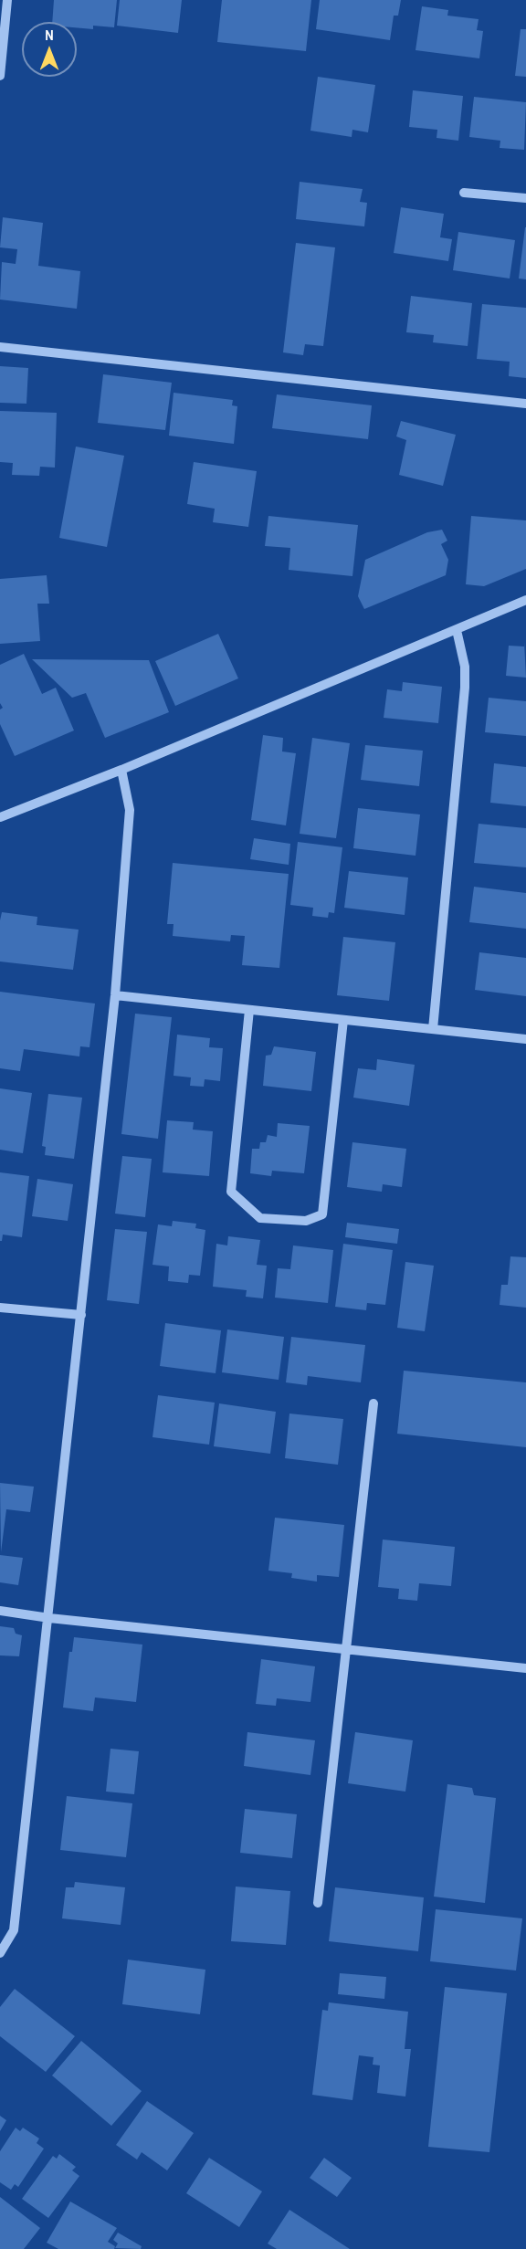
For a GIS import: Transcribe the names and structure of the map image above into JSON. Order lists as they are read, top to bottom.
{
  "north": "top"
}
